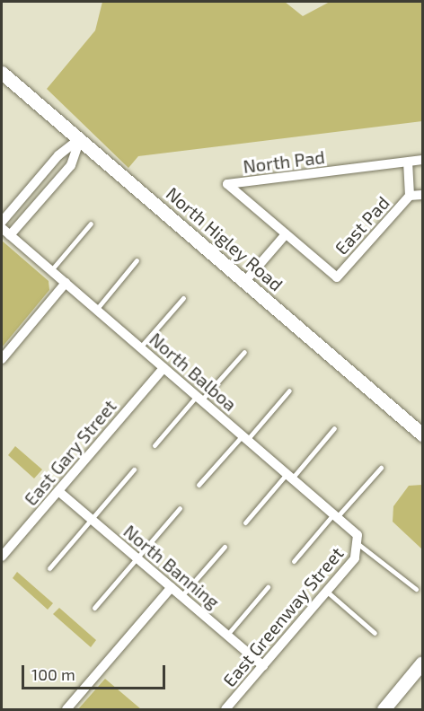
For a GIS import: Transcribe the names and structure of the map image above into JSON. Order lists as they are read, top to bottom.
{
  "streets": {
    "main road": ["North Higley Road"],
    "street": [
      "North Pad",
      "East Pad",
      "North Balboa",
      "East Gary Street",
      "North Banning",
      "East Greenway Street"
    ]
  },
  "crossings": [
    ["North Pad", "East Pad"],
    ["North Balboa", "East Gary Street"],
    ["North Balboa", "East Greenway Street"],
    ["East Gary Street", "North Banning"],
    ["North Banning", "East Greenway Street"]
  ],
  "scale_bar": "100 m"
}
